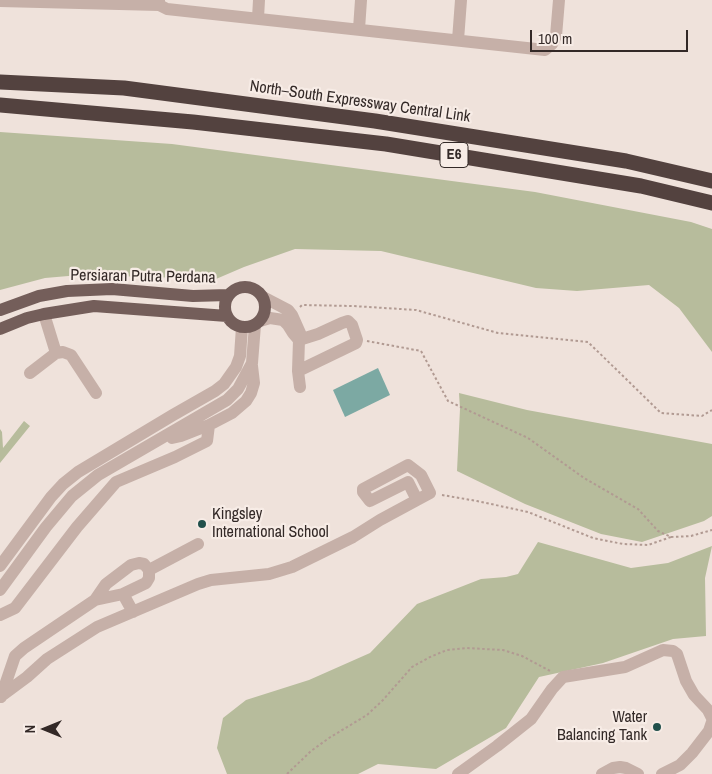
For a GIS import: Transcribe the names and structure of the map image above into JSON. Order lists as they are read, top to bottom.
{
  "streets": {
    "highway": ["North–South Expressway Central Link", "E6"],
    "main road": ["Persiaran Putra Perdana"]
  },
  "places": ["Kingsley International School", "Water Balancing Tank"],
  "scale_bar": "100 m",
  "north": "left"
}
